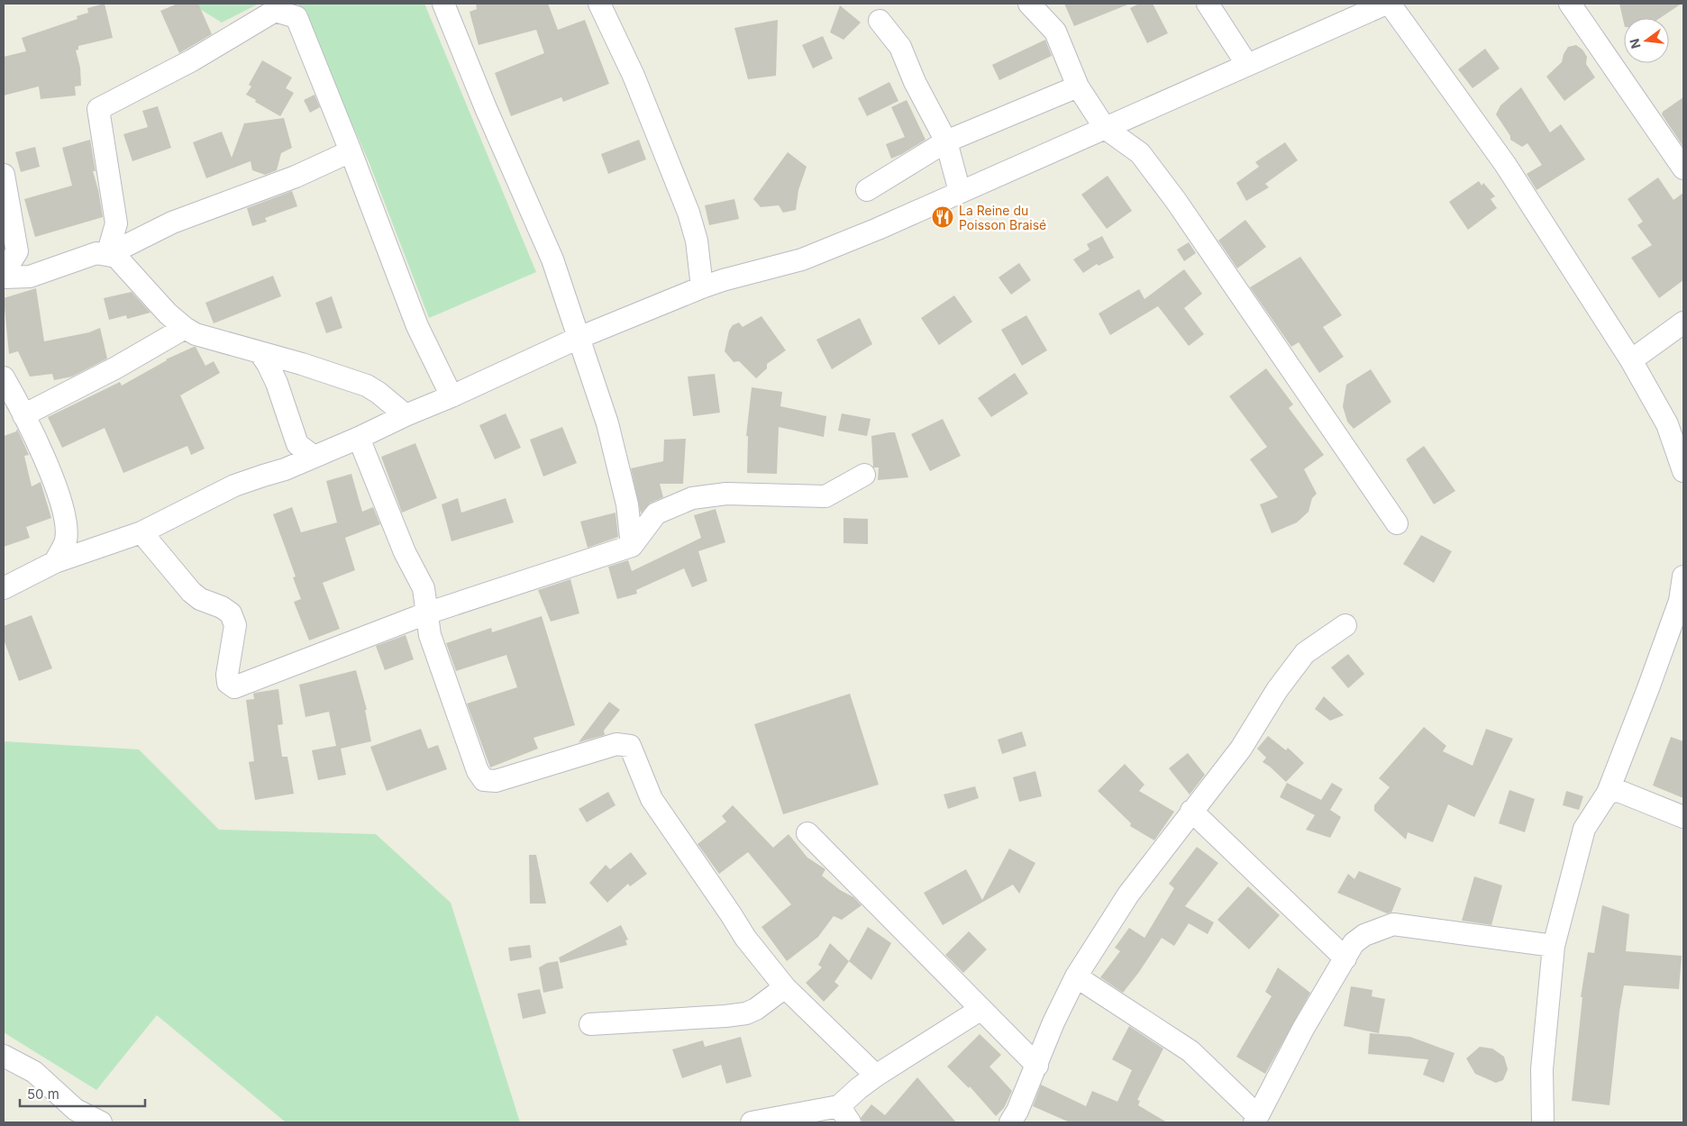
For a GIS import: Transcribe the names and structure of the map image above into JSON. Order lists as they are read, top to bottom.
{
  "places": {
    "restaurant": ["La Reine du Poisson Braisé"]
  },
  "scale_bar": "50 m",
  "north": "left"
}
